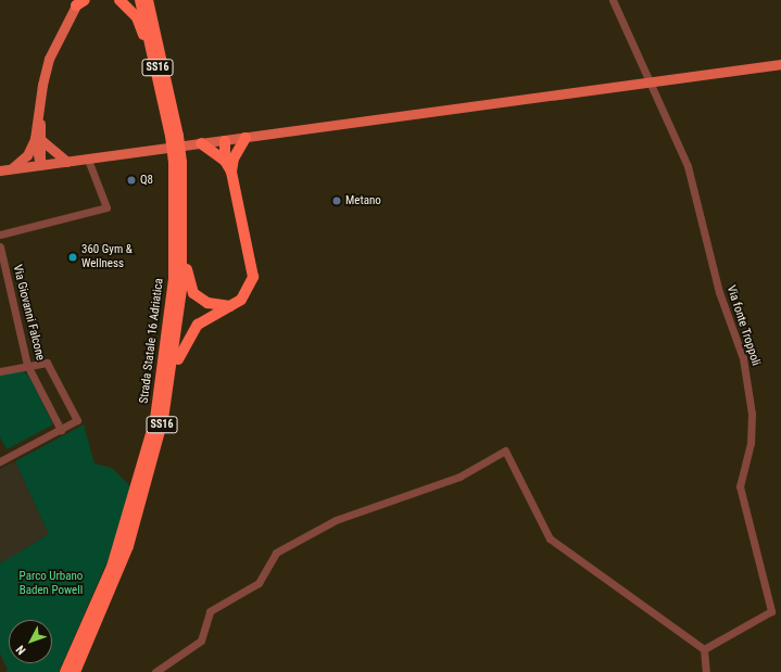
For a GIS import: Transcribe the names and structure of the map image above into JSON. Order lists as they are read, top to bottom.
{
  "streets": {
    "highway": ["SS16", "Strada Statale 16 Adriatica"],
    "street": ["Via Giovanni Falcone", "Via fonte Troppoli"]
  },
  "parks": ["Parco Urbano Baden Powell"],
  "places": ["Q8", "Metano", "360 Gym & Wellness"],
  "north": "bottom left"
}
